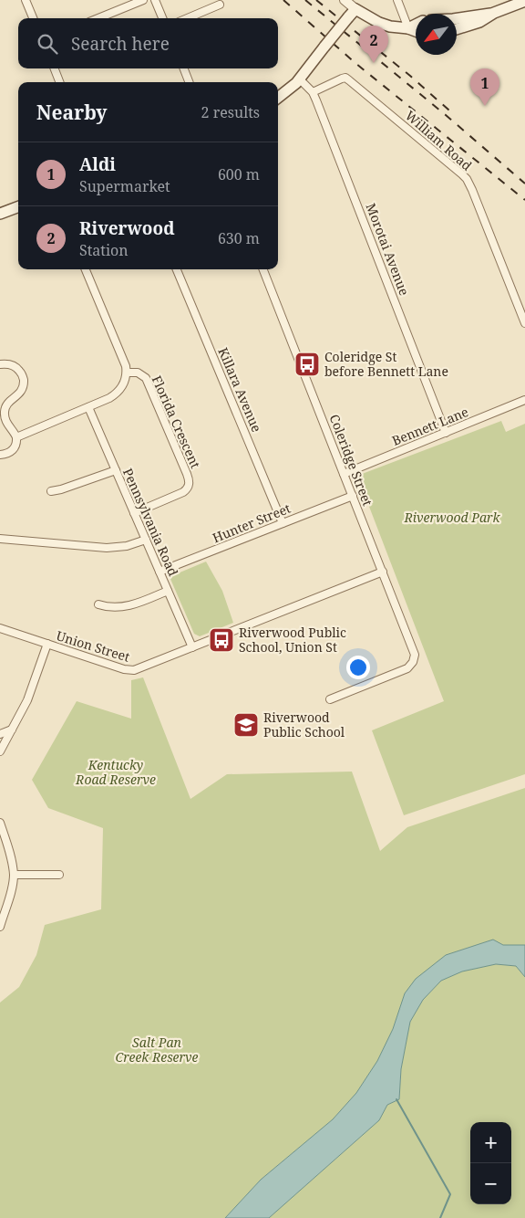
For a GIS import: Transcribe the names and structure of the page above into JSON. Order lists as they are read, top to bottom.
{
  "streets": {
    "street": [
      "William Road",
      "Morotai Avenue",
      "Killara Avenue",
      "Florida Crescent",
      "Bennett Lane",
      "Coleridge Street",
      "Pennsylvania Road",
      "Hunter Street",
      "Union Street"
    ]
  },
  "crossings": [
    ["William Road", "Morotai Avenue"],
    ["Morotai Avenue", "Bennett Lane"],
    ["Killara Avenue", "Hunter Street"],
    ["Florida Crescent", "Pennsylvania Road"],
    ["Bennett Lane", "Coleridge Street"],
    ["Coleridge Street", "Hunter Street"],
    ["Coleridge Street", "Union Street"],
    ["Pennsylvania Road", "Hunter Street"],
    ["Pennsylvania Road", "Union Street"]
  ],
  "parks": ["Riverwood Park", "Kentucky Road Reserve", "Salt Pan Creek Reserve"],
  "places": {
    "bus stop": ["Coleridge St before Bennett Lane", "Riverwood Public School, Union St"],
    "school or university": ["Riverwood Public School"]
  },
  "north": "bottom left",
  "page": {
    "search": "Search here",
    "pins": ["2", "1"],
    "heading": ["Nearby", "2 results"],
    "list": [
      {
        "mark": "1",
        "name": "Aldi",
        "note": "Supermarket",
        "value": "600 m"
      },
      {
        "mark": "2",
        "name": "Riverwood",
        "note": "Station",
        "value": "630 m"
      }
    ],
    "map_buttons": ["+", "−"]
  }
}
